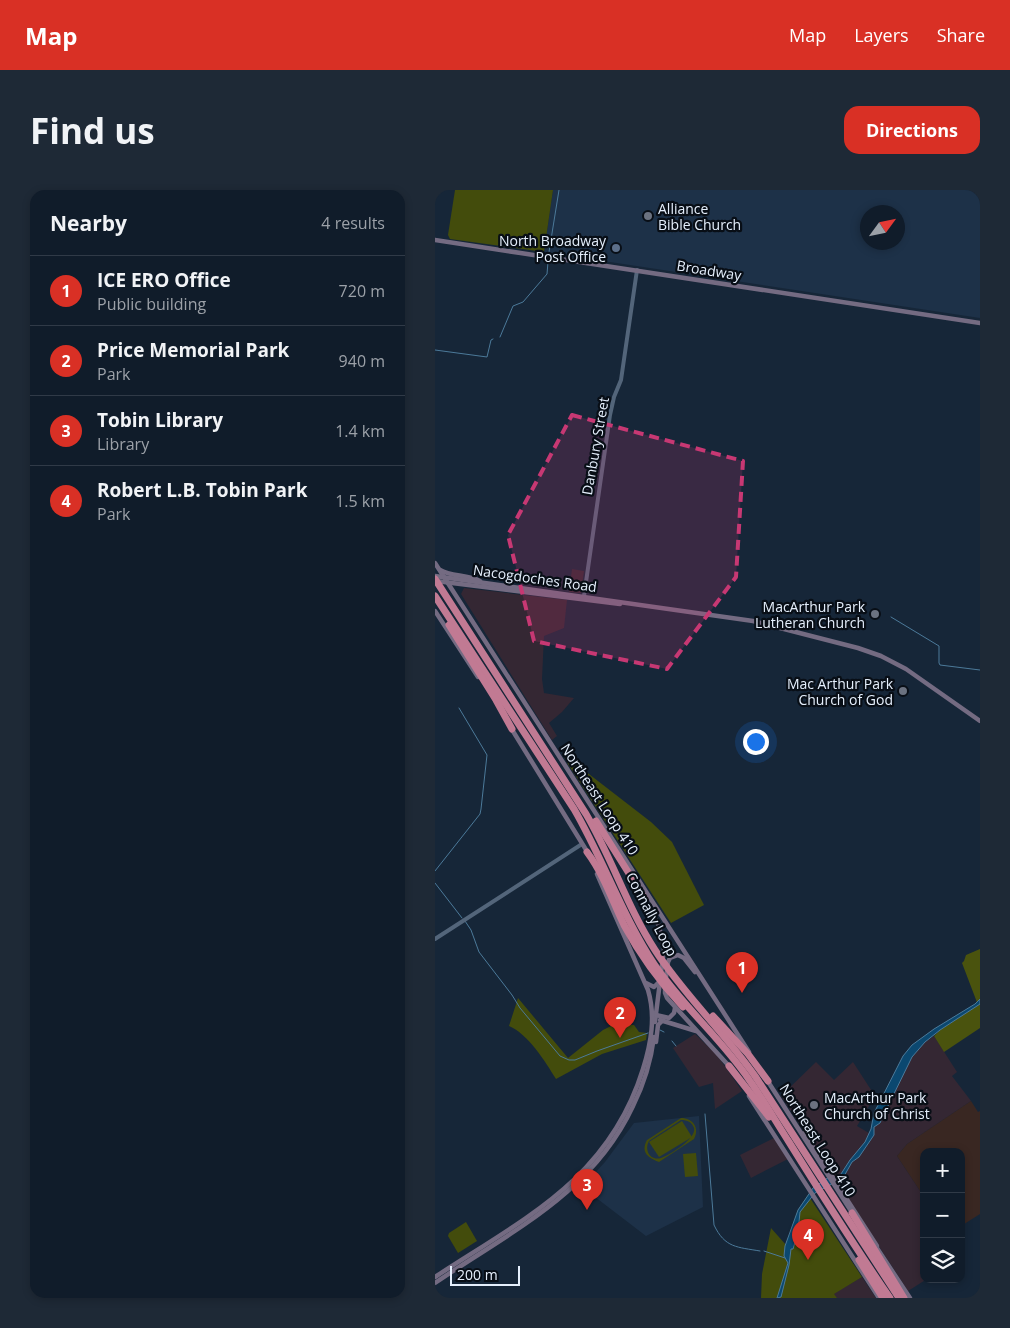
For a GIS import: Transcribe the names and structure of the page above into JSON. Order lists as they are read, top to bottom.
{
  "streets": {
    "highway": ["Connally Loop"],
    "main road": ["Broadway", "Nacogdoches Road", "Northeast Loop 410"],
    "street": ["Danbury Street"]
  },
  "crossings": [
    ["Broadway", "Danbury Street"],
    ["Danbury Street", "Nacogdoches Road"],
    ["Nacogdoches Road", "Connally Loop"],
    ["Northeast Loop 410", "Connally Loop"]
  ],
  "places": [
    "Alliance Bible Church",
    "North Broadway Post Office",
    "MacArthur Park Lutheran Church",
    "Mac Arthur Park Church of God",
    "MacArthur Park Church of Christ"
  ],
  "scale_bar": "200 m",
  "north": "top right",
  "page": {
    "header": "Map",
    "nav": ["Map", "Layers", "Share"],
    "buttons": "Directions",
    "title": "Find us",
    "heading": ["Nearby", "4 results"],
    "list": [
      {
        "mark": "1",
        "name": "ICE ERO Office",
        "note": "Public building",
        "value": "720 m"
      },
      {
        "mark": "2",
        "name": "Price Memorial Park",
        "note": "Park",
        "value": "940 m"
      },
      {
        "mark": "3",
        "name": "Tobin Library",
        "note": "Library",
        "value": "1.4 km"
      },
      {
        "mark": "4",
        "name": "Robert L.B. Tobin Park",
        "note": "Park",
        "value": "1.5 km"
      }
    ],
    "pins": [
      "1",
      "2",
      "3",
      "4"
    ],
    "map_buttons": ["+", "−"],
    "scale": "200 m"
  }
}
